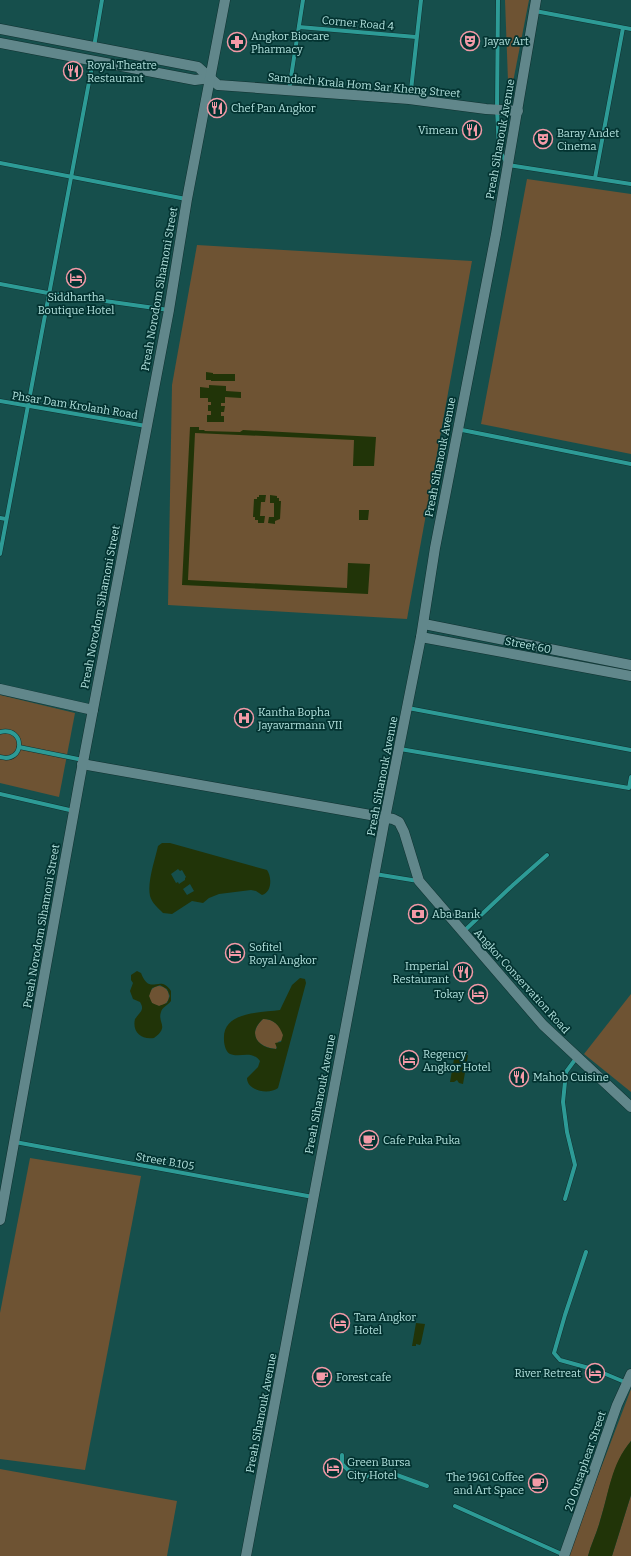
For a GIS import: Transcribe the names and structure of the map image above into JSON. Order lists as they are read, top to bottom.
{
  "streets": {
    "main road": [
      "Samdach Krala Hom Sar Kheng Street",
      "Preah Sihanouk Avenue",
      "Preah Norodom Sihamoni Street",
      "Street 60",
      "Angkor Conservation Road",
      "20 Ousaphear Street"
    ],
    "street": ["Corner Road 4", "Phsar Dam Krolanh Road", "Street B.105"]
  },
  "crossings": [
    ["Samdach Krala Hom Sar Kheng Street", "Preah Sihanouk Avenue"],
    ["Samdach Krala Hom Sar Kheng Street", "Preah Norodom Sihamoni Street"],
    ["Preah Sihanouk Avenue", "Street 60"],
    ["Preah Sihanouk Avenue", "Street B.105"],
    ["Preah Norodom Sihamoni Street", "Phsar Dam Krolanh Road"],
    ["Preah Norodom Sihamoni Street", "Street B.105"]
  ],
  "places": {
    "theatre": ["Jayav Art", "Baray Andet Cinema"],
    "pharmacy": ["Angkor Biocare Pharmacy"],
    "restaurant": [
      "Royal Theatre Restaurant",
      "Chef Pan Angkor",
      "Vimean",
      "Imperial Restaurant",
      "Mahob Cuisine"
    ],
    "hotel": [
      "Siddhartha Boutique Hotel",
      "Sofitel Royal Angkor",
      "Tokay",
      "Regency Angkor Hotel",
      "Tara Angkor Hotel",
      "River Retreat",
      "Green Bursa City Hotel"
    ],
    "hospital": ["Kantha Bopha Jayavarmann VII"],
    "bank": ["Aba Bank"],
    "cafe": ["Cafe Puka Puka", "Forest cafe", "The 1961 Coffee and Art Space"]
  }
}
